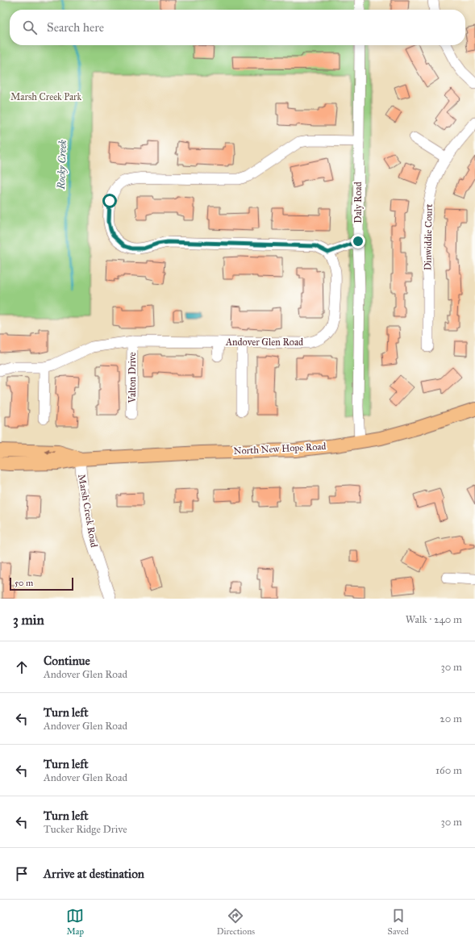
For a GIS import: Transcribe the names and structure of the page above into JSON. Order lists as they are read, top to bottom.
{
  "streets": {
    "main road": ["North New Hope Road"],
    "street": [
      "Daly Road",
      "Dinwiddie Court",
      "Andover Glen Road",
      "Valton Drive",
      "Marsh Creek Road"
    ]
  },
  "crossings": [
    ["Daly Road", "North New Hope Road"],
    ["Andover Glen Road", "Valton Drive"],
    ["North New Hope Road", "Marsh Creek Road"]
  ],
  "water": ["Rocky Creek"],
  "parks": ["Marsh Creek Park"],
  "scale_bar": "50 m",
  "page": {
    "search": "Search here",
    "scale": "50 m",
    "heading": ["3 min", "Walk · 240 m"],
    "list": [
      ["Continue", "Andover Glen Road", "30 m"],
      ["Turn left", "Andover Glen Road", "20 m"],
      ["Turn left", "Andover Glen Road", "160 m"],
      ["Turn left", "Tucker Ridge Drive", "30 m"],
      "Arrive at destination"
    ],
    "nav": ["Map", "Directions", "Saved"]
  }
}
